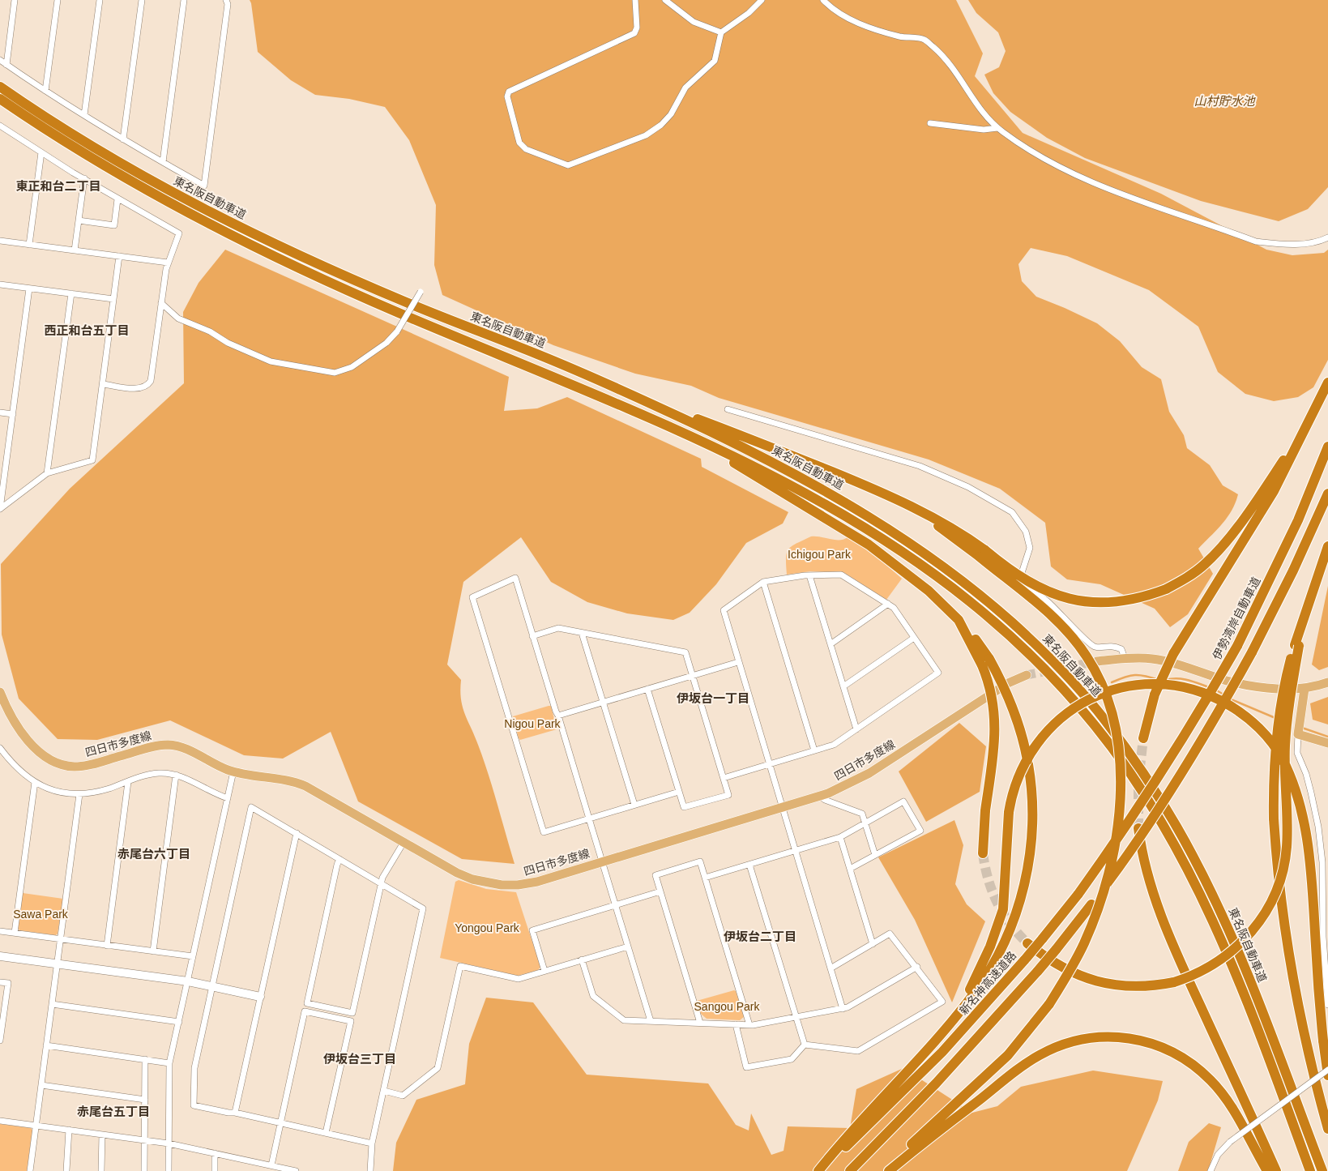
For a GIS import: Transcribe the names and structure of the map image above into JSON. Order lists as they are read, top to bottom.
{
  "streets": {
    "highway": ["東名阪自動車道", "伊勢湾岸自動車道", "新名神高速道路"],
    "main road": ["四日市多度線"]
  },
  "crossings": [
    ["伊勢湾岸自動車道", "新名神高速道路"]
  ],
  "districts": [
    "東正和台二丁目",
    "西正和台五丁目",
    "伊坂台一丁目",
    "赤尾台六丁目",
    "伊坂台二丁目",
    "伊坂台三丁目",
    "赤尾台五丁目"
  ],
  "water": ["山村貯水池"],
  "parks": [
    "Ichigou Park",
    "Nigou Park",
    "Sawa Park",
    "Yongou Park",
    "Sangou Park"
  ]
}
